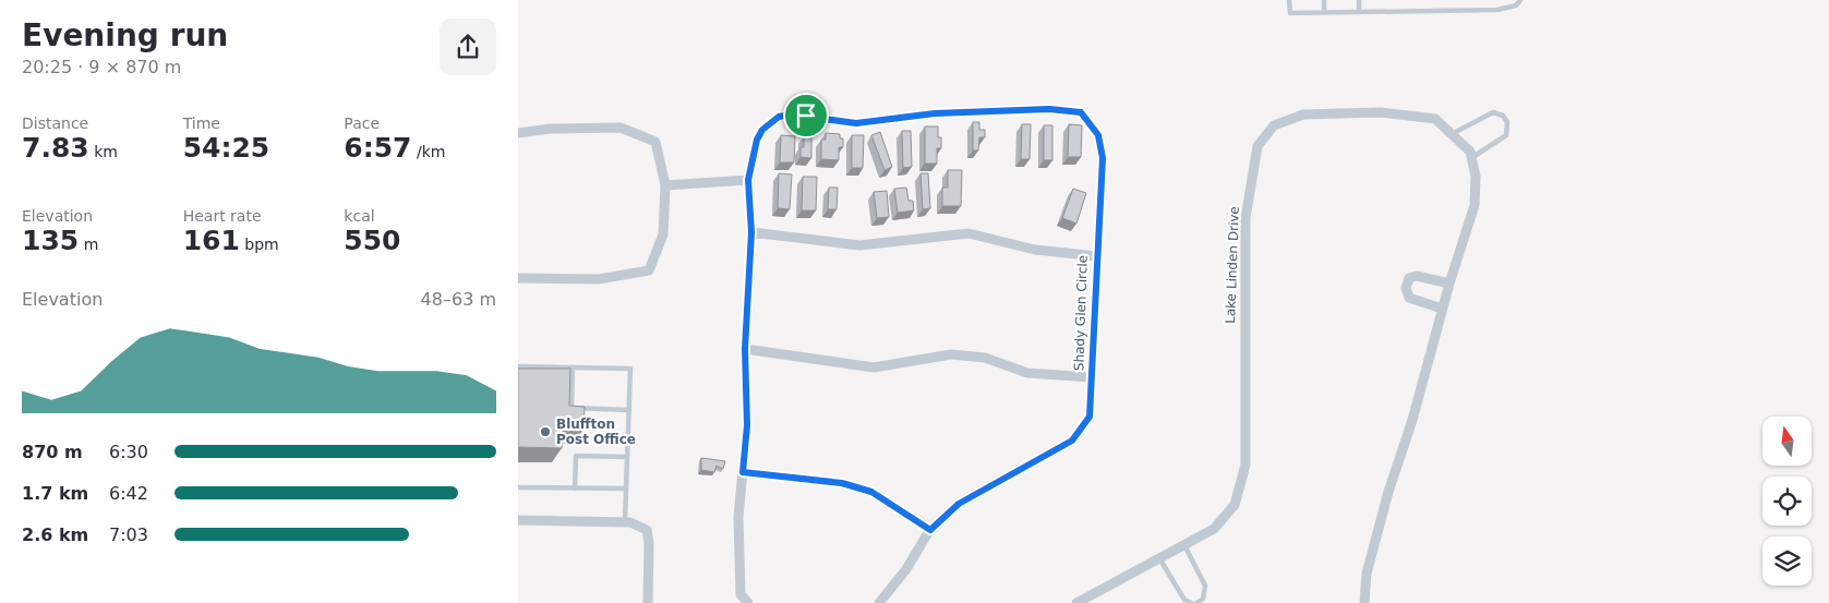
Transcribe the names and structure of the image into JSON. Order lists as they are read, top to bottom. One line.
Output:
{"streets":{"street":["Lake Linden Drive","Shady Glen Circle"]},"places":["Bluffton Post Office"],"north":"top","page":{"heading":["Evening run","20:25 · 9 × 870 m"],"stats":[["Distance","7.83 km"],["Time","54:25"],["Pace","6:57 /km"],["Elevation","135 m"],["Heart rate","161 bpm"],["kcal","550"]],"chart":["Elevation","48–63 m"],"list":[{"name":"870 m","note":"6:30"},{"name":"1.7 km","note":"6:42"},{"name":"2.6 km","note":"7:03"}]}}
